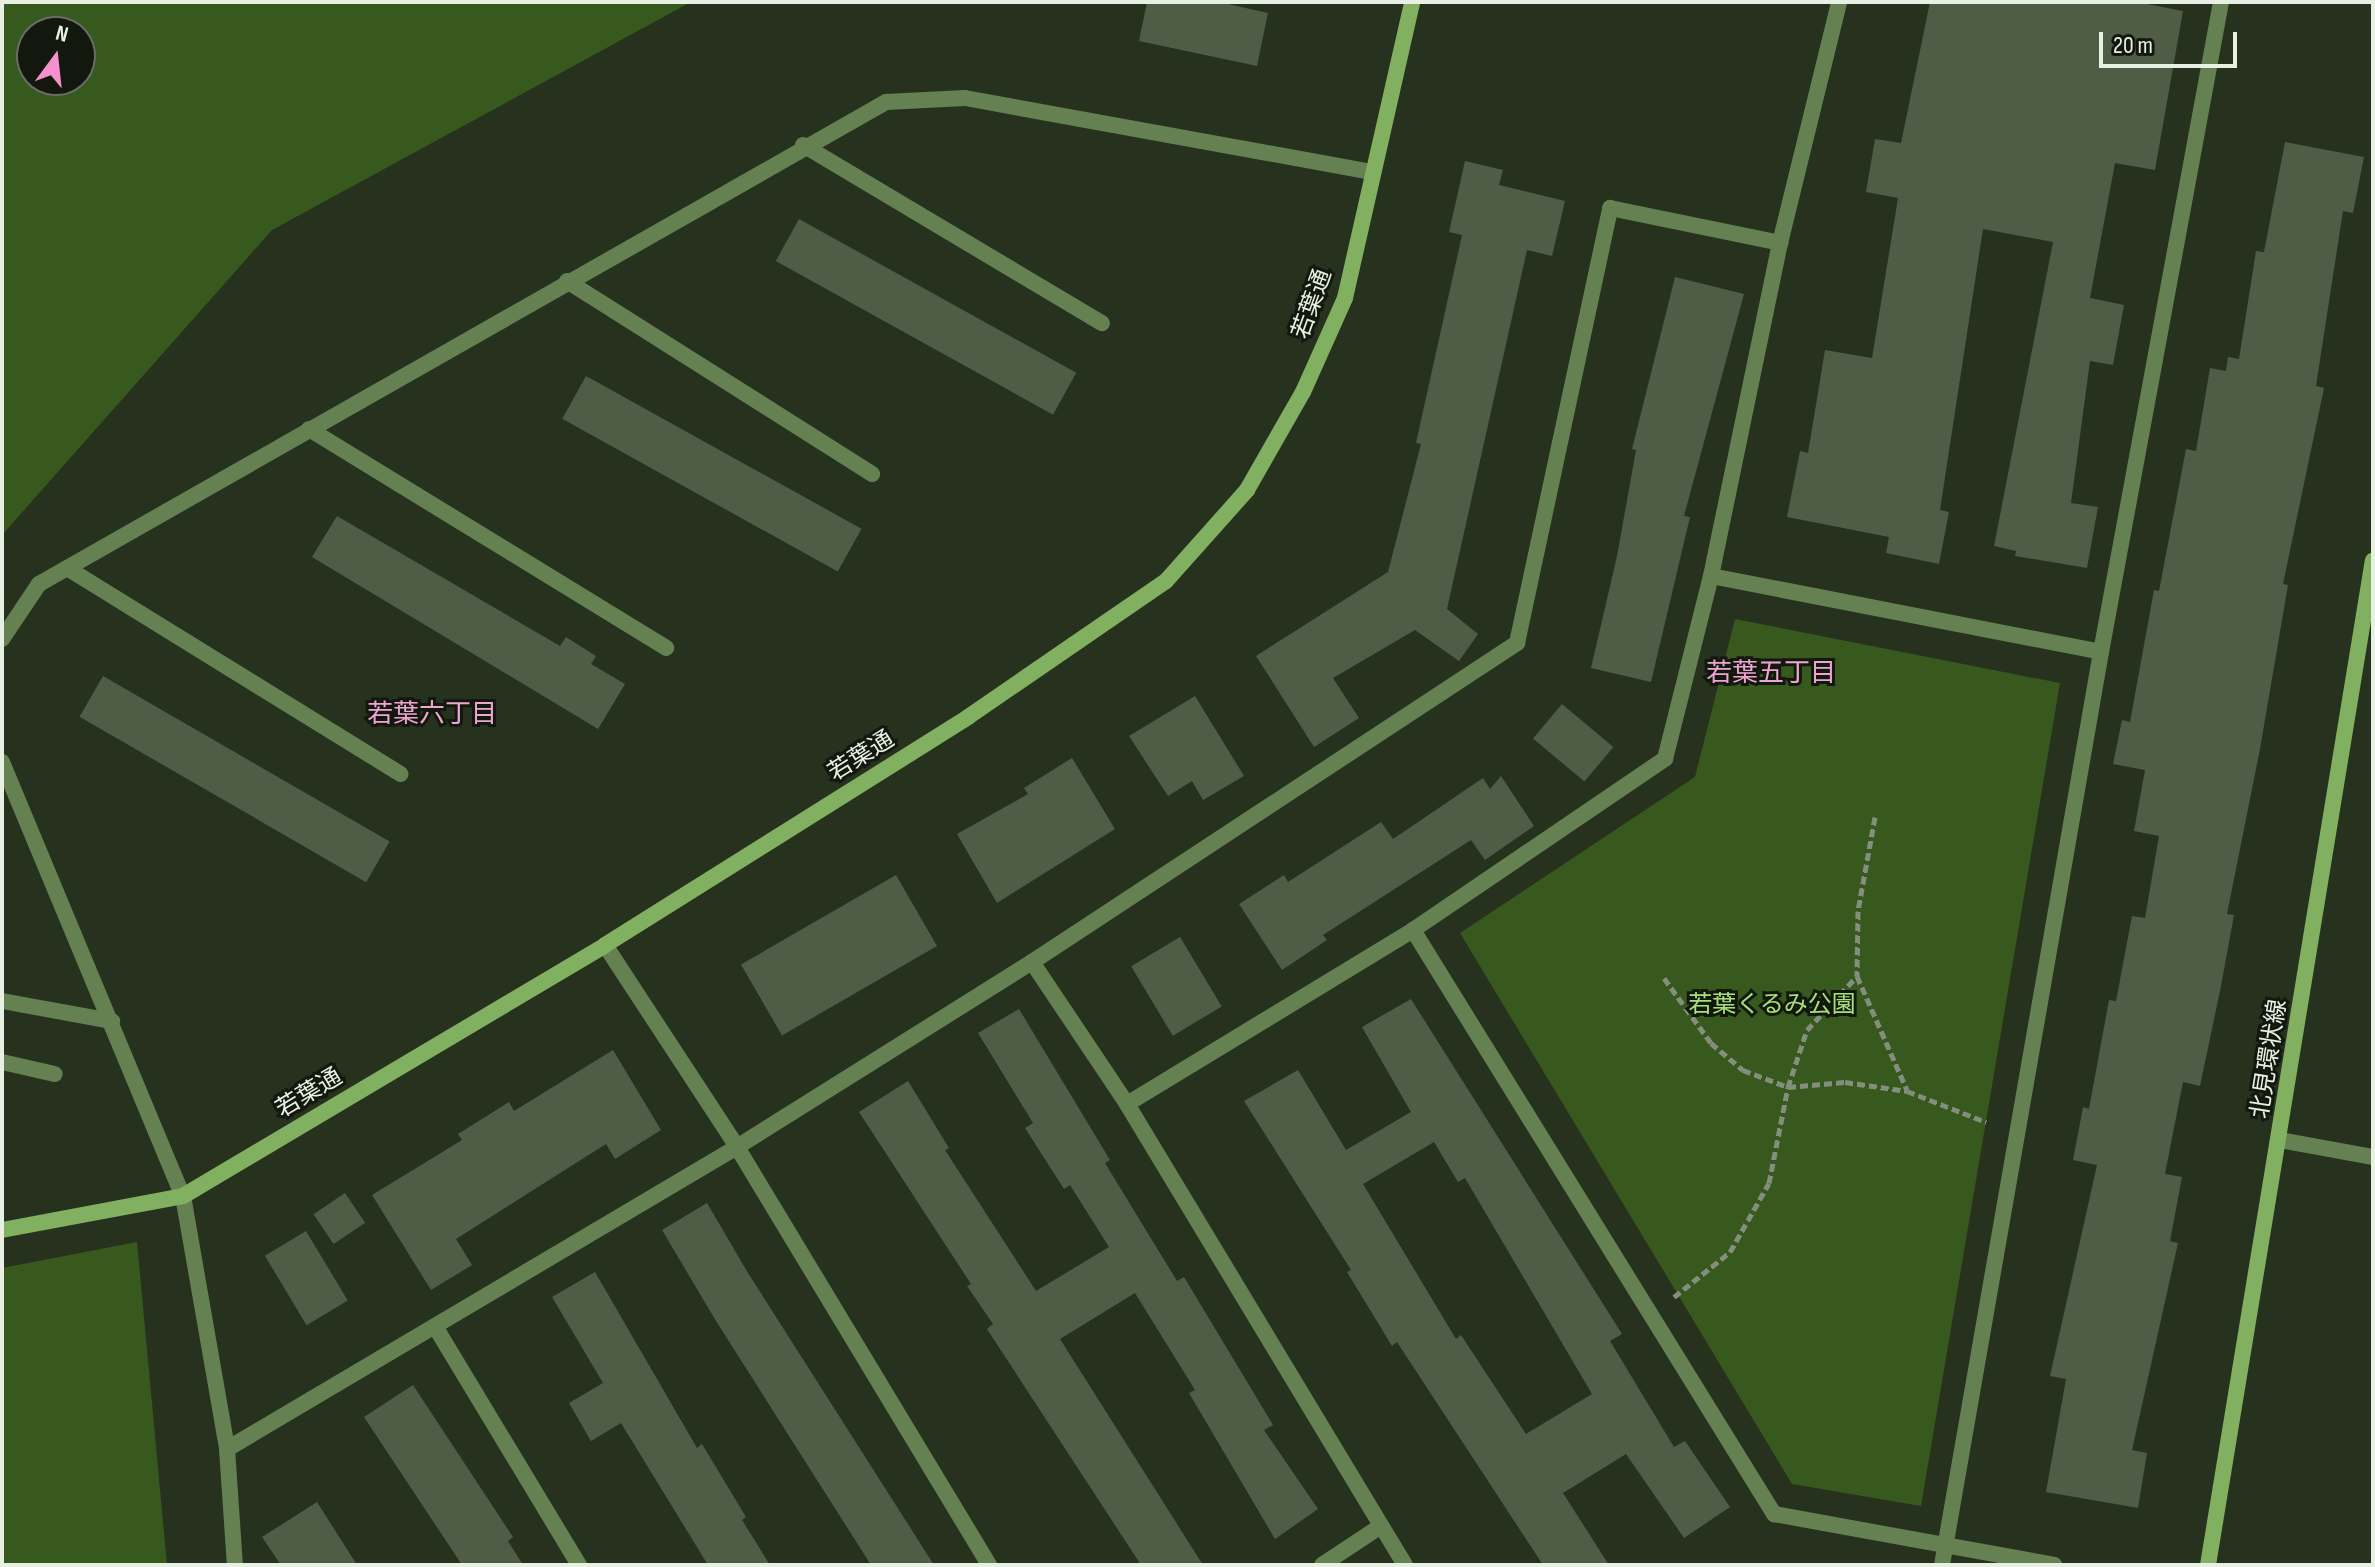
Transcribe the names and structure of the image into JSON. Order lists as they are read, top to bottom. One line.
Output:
{"streets":{"street":["若葉通","北見環状線"]},"districts":["若葉五丁目","若葉六丁目"],"parks":["若葉くるみ公園"],"scale_bar":"20 m","north":"top"}
